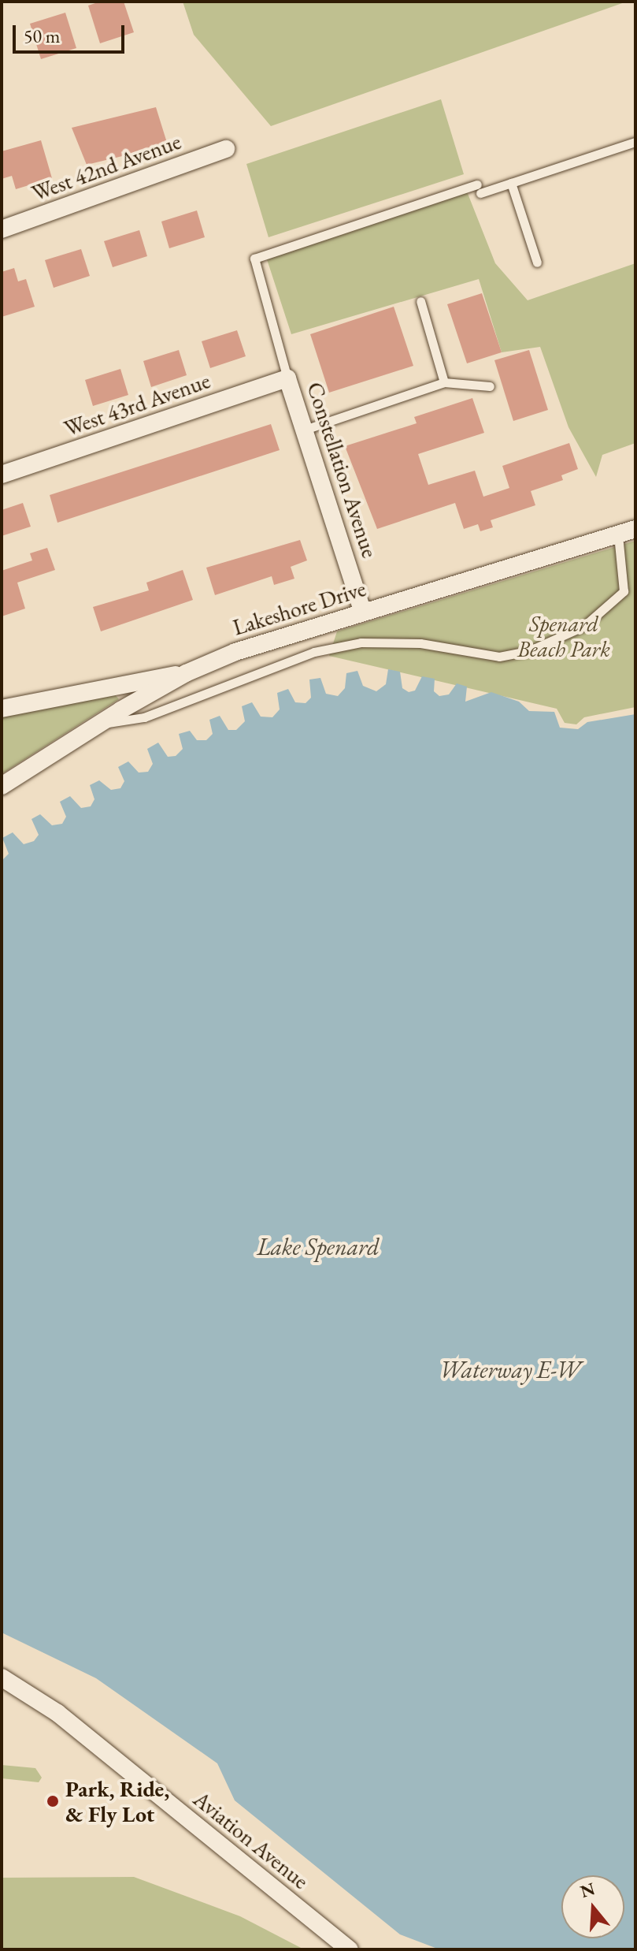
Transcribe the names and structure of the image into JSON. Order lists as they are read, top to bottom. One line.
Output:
{"streets":{"street":["West 42nd Avenue","West 43rd Avenue","Constellation Avenue","Lakeshore Drive","Aviation Avenue"]},"crossings":[["West 43rd Avenue","Constellation Avenue"],["Constellation Avenue","Lakeshore Drive"]],"water":["Lake Spenard","Waterway E-W"],"parks":["Spenard Beach Park"],"places":["Park, Ride, & Fly Lot"],"scale_bar":"50 m","north":"top"}
